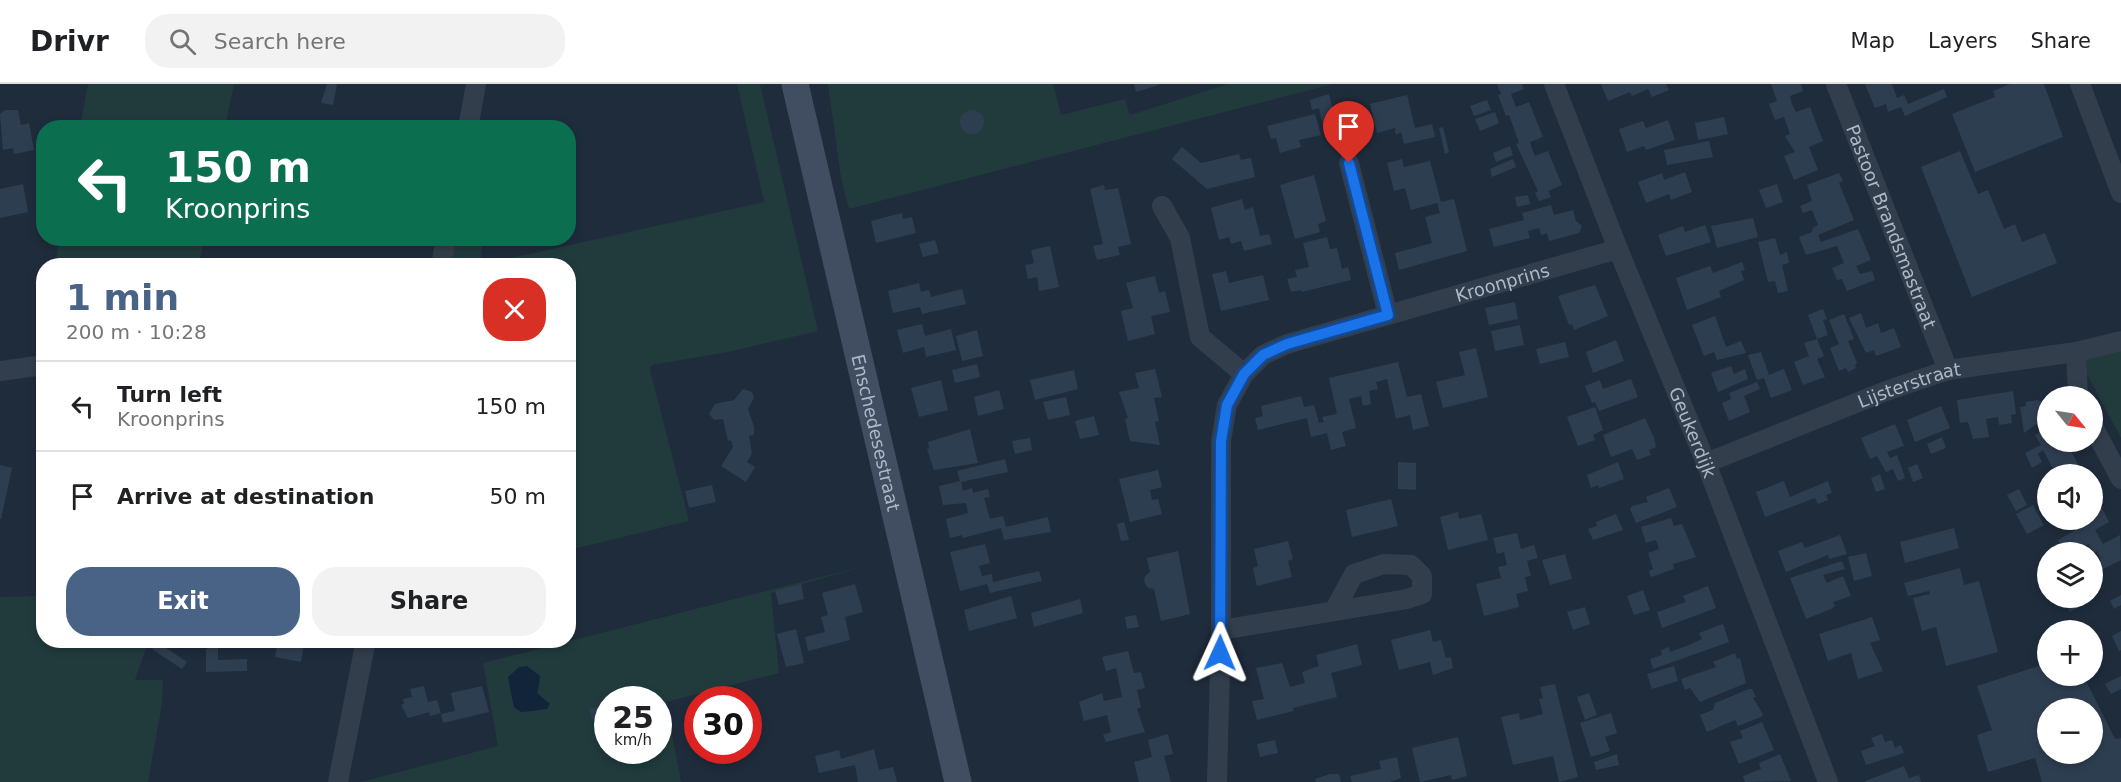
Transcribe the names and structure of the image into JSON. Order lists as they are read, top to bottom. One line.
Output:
{"streets":{"main road":["Enschedesestraat"],"street":["Pastoor Brandsmastraat","Kroonprins","Lijsterstraat","Geukerdijk"]},"crossings":[["Pastoor Brandsmastraat","Lijsterstraat"],["Kroonprins","Geukerdijk"],["Lijsterstraat","Geukerdijk"]],"north":"bottom right","page":{"header":"Drivr","search":"Search here","nav":["Map","Layers","Share"],"turn":["150 m","Kroonprins"],"heading":["1 min","200 m · 10:28"],"list":[{"name":"Turn left","note":"Kroonprins","value":"150 m"},{"name":"Arrive at destination","value":"50 m"}],"map_buttons":["+","−"],"buttons":["Exit","Share"],"speed":"25 km/h","limit":"30"}}
